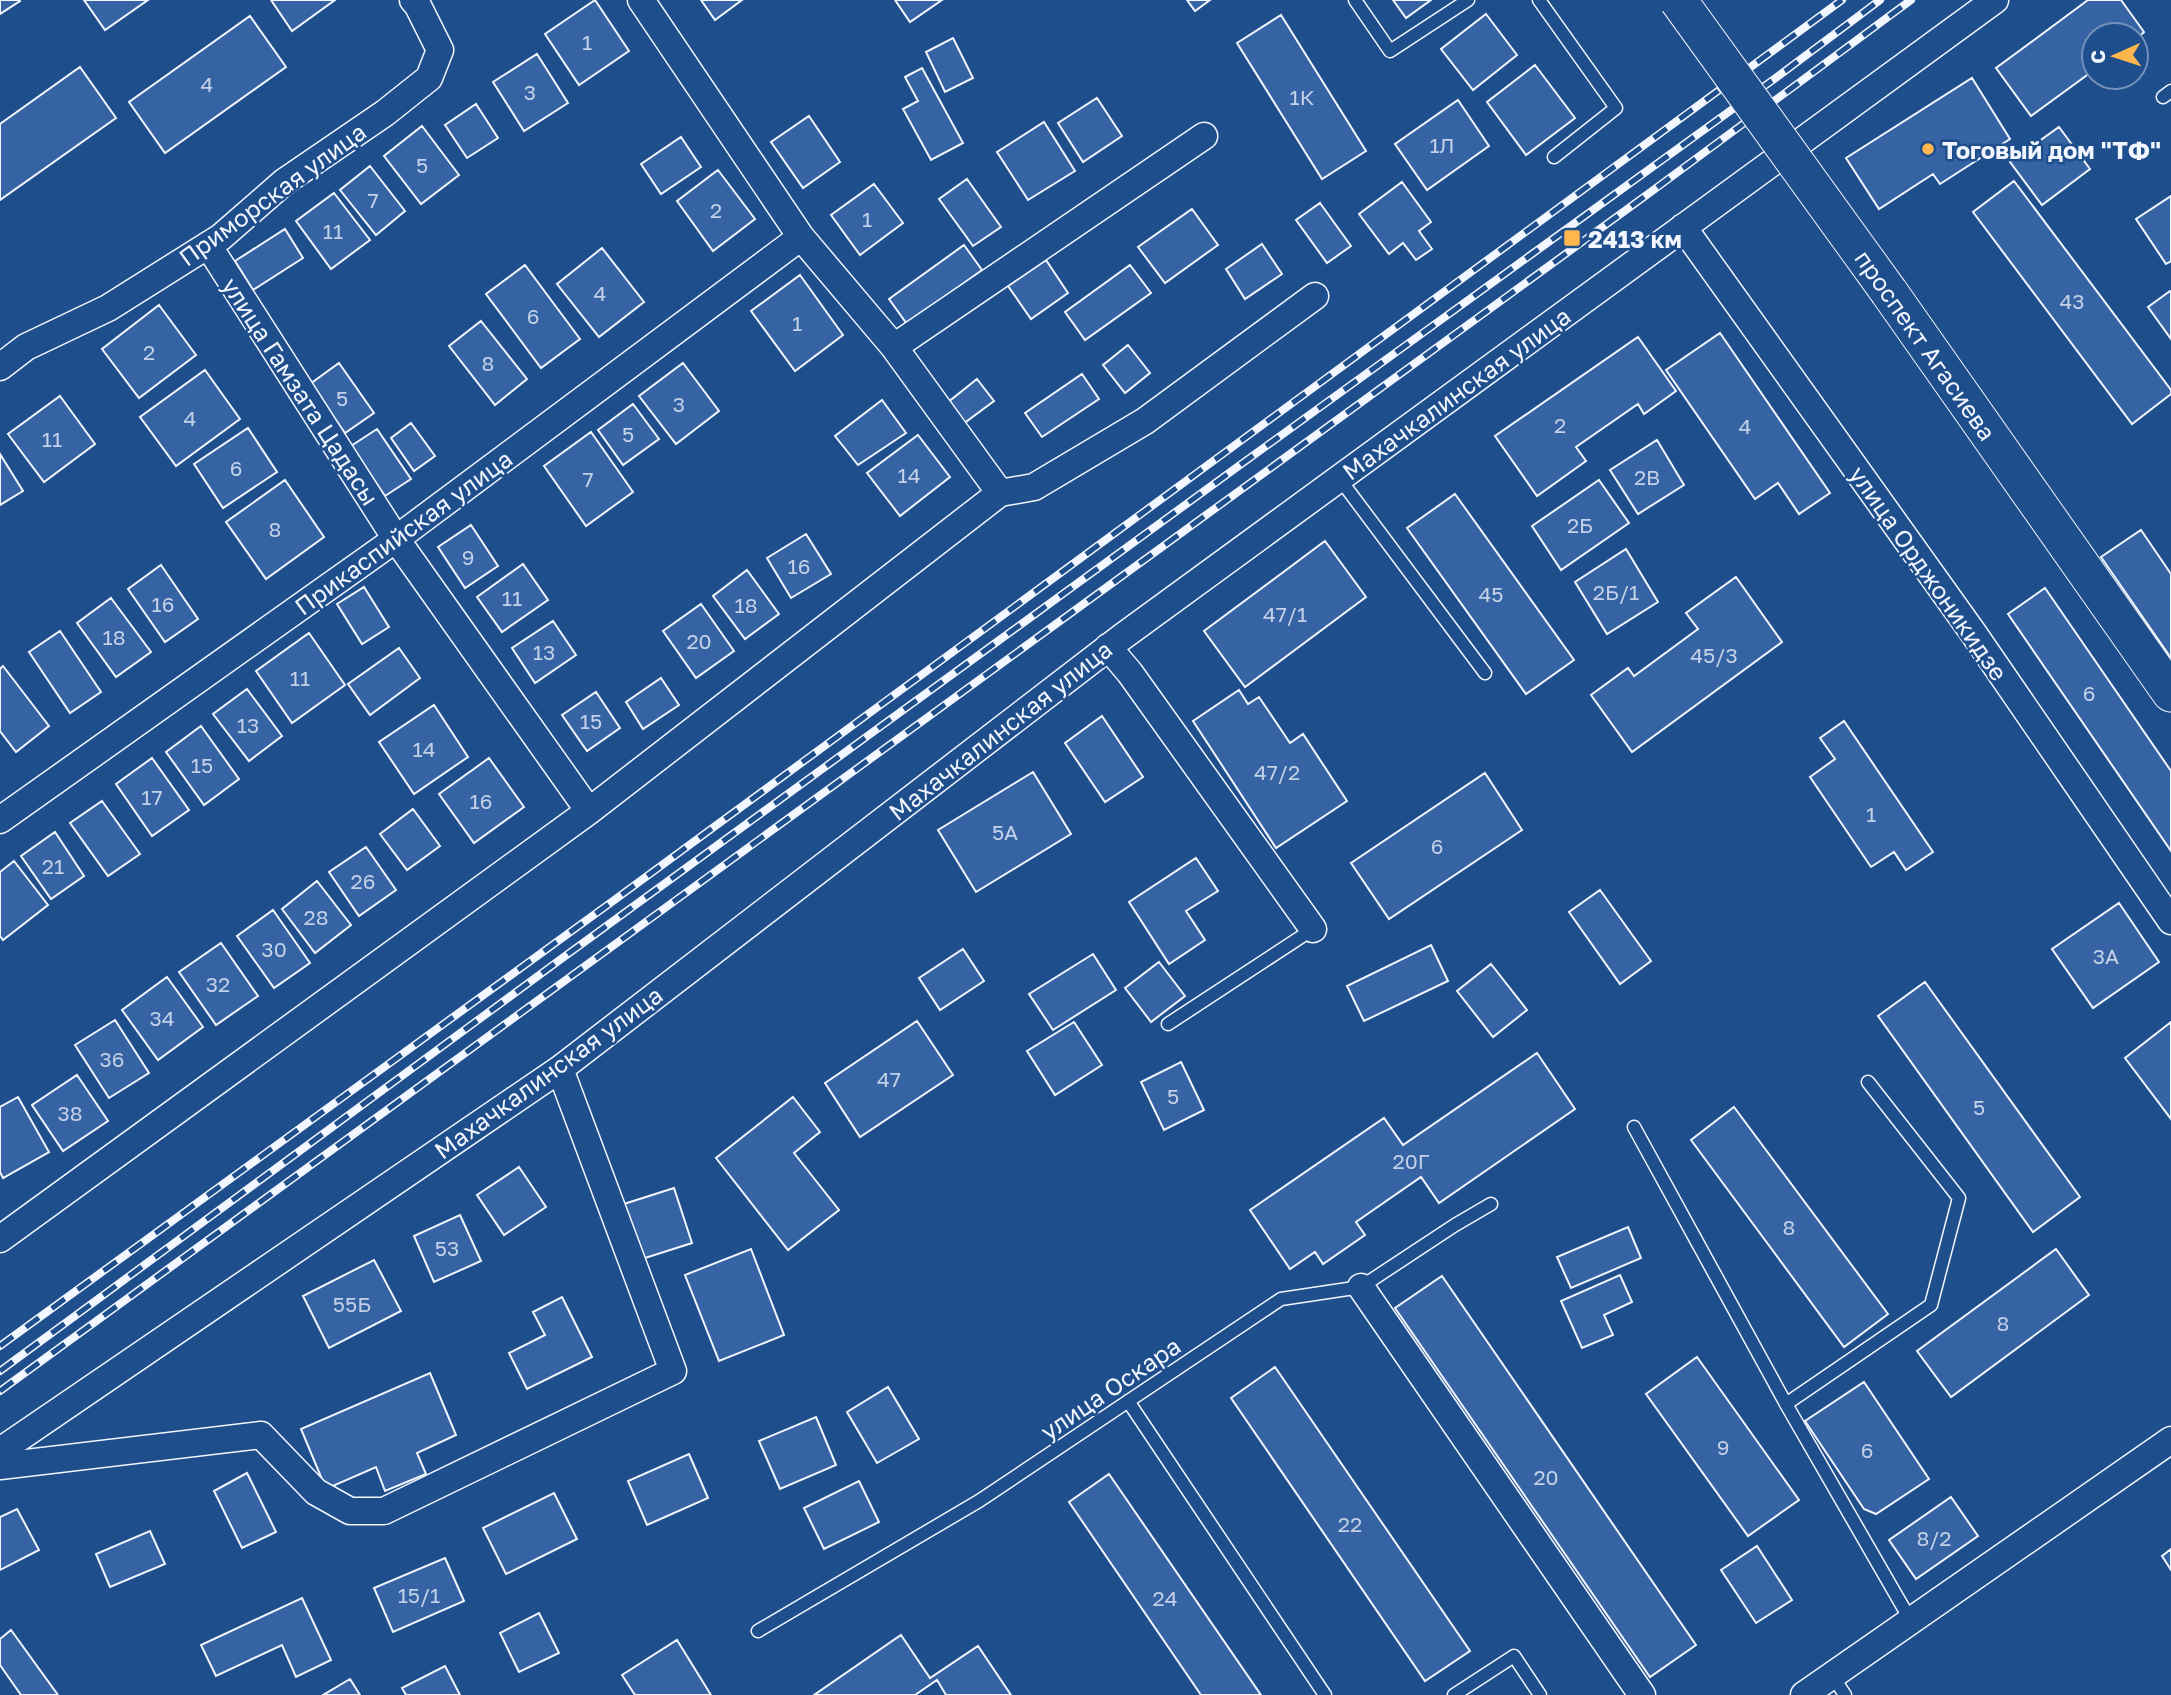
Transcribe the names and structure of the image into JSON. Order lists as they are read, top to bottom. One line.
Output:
{"streets":{"main road":["проспект Агасиева"],"street":["Приморская улица","улица Гамзата Цадасы","Махачкалинская улица","Прикаспийская улица","улица Орджоникидзе"],"lane":["улица Оскара"]},"crossings":[["Приморская улица","улица Гамзата Цадасы"],["улица Гамзата Цадасы","Прикаспийская улица"],["Махачкалинская улица","улица Орджоникидзе"]],"places":{"other":["Тоговый дом \"ТФ\""],"transit":["2413 км"]},"house_numbers":["1","4","3","1К","1Л","5","7","2","1","11","4","43","6","1","2","8","5","3","4","2","4","5","11","6","14","2В","7","2Б","8","9","16","2Б/1","45","11","16","18","47/1","18","20","13","45/3","11","6","15","13","14","15","47/2","17","16","1","5А","6","21","26","28","30","3А","32","34","36","47","5","5","38","20Г","8","53","55Б","8","9","6","20","22","8/2","15/1","24"],"north":"left"}
